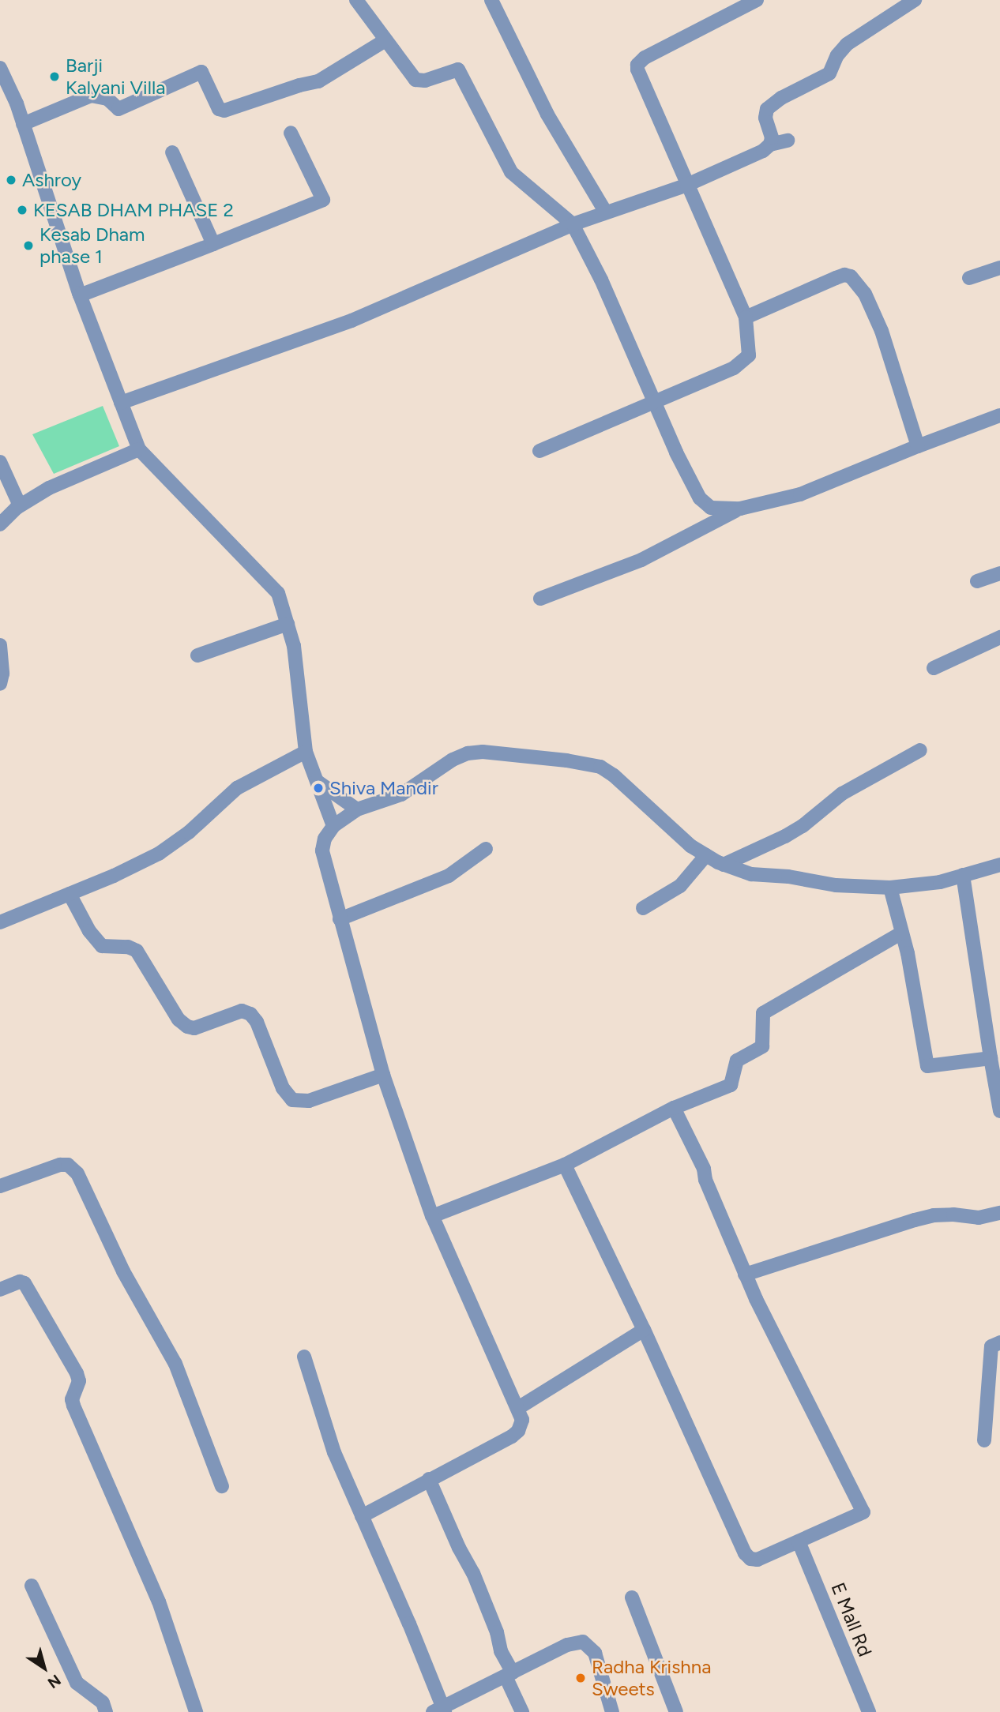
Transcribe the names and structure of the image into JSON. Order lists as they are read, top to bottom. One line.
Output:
{"streets":{"street":["E Mall Rd"]},"places":["Barji Kalyani Villa","Ashroy","KESAB DHAM PHASE 2","Kesab Dham phase 1","Shiva Mandir","Radha Krishna Sweets"],"north":"bottom right"}
